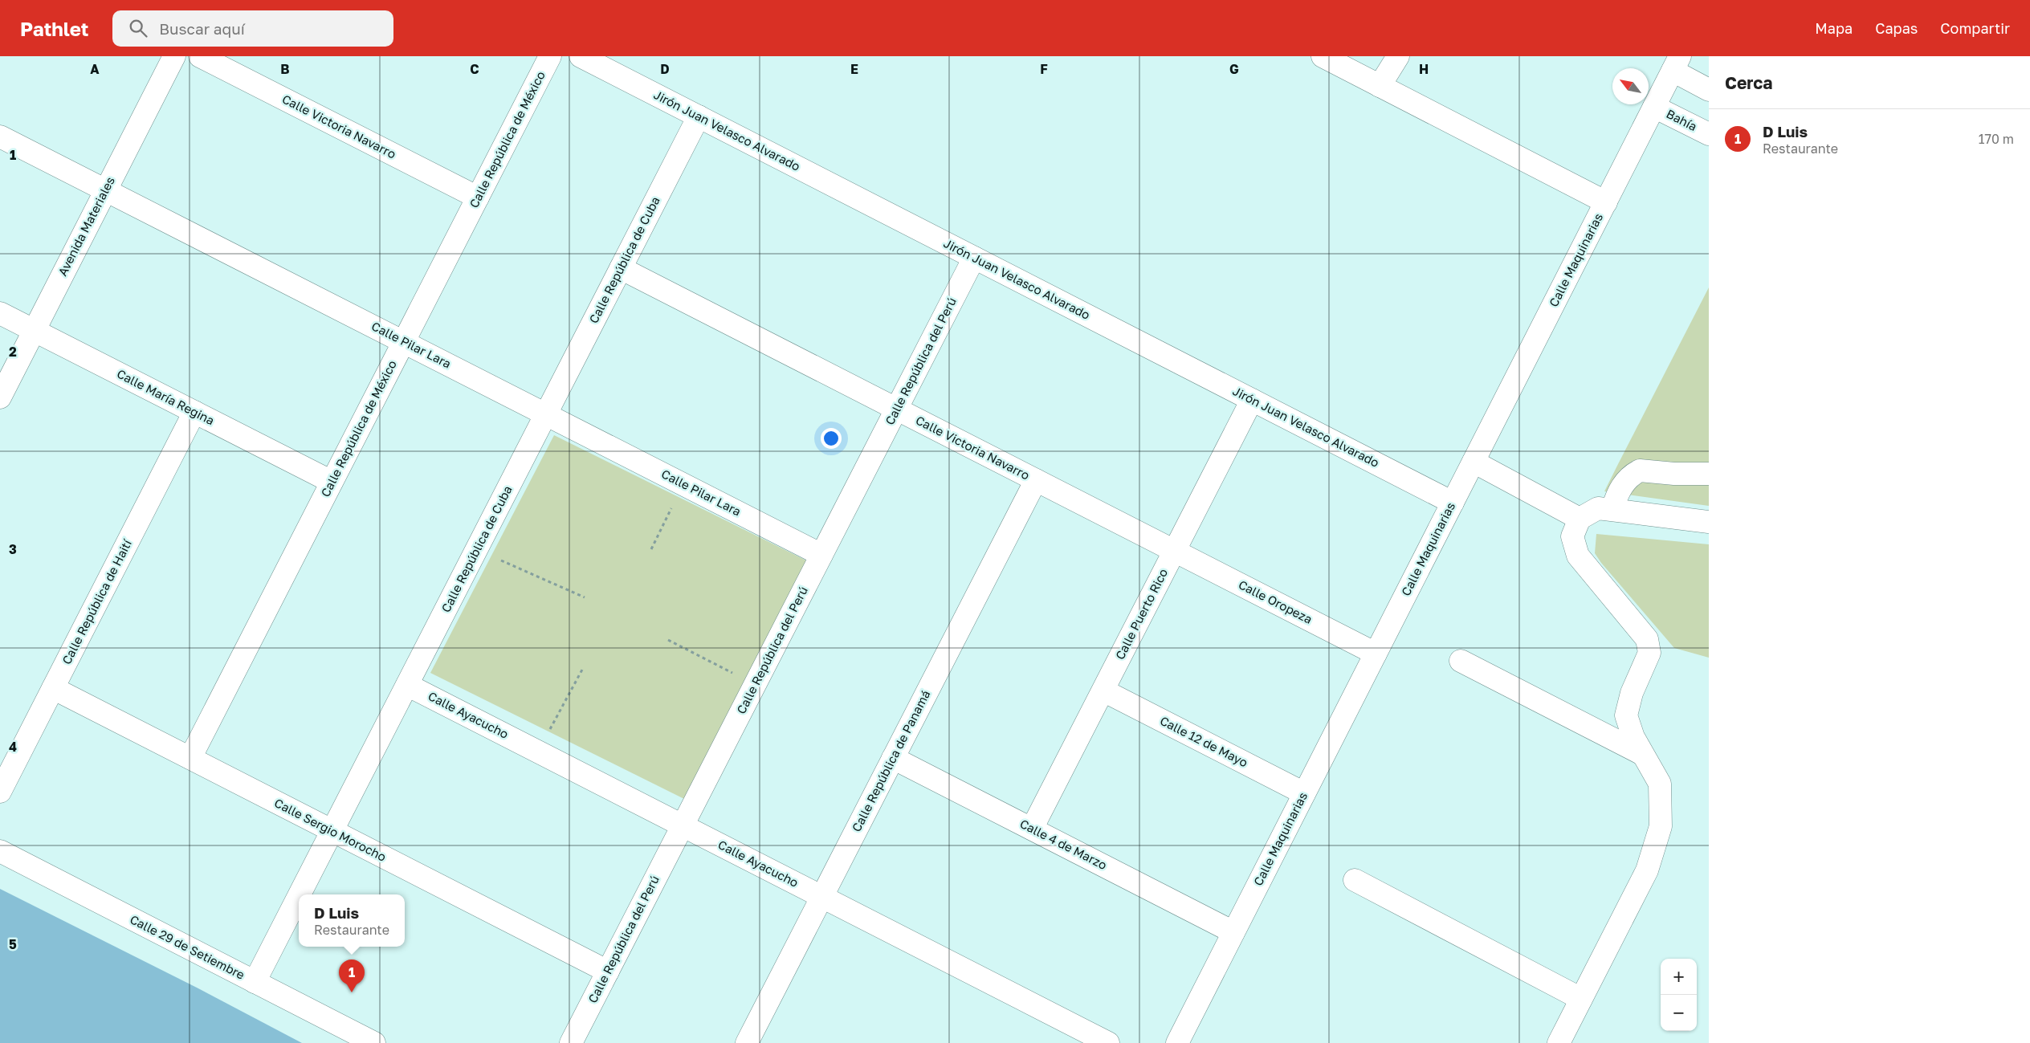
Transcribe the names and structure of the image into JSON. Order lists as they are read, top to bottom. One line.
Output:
{"streets":{"street":["Bahía","Calle Victoria Navarro","Jirón Juan Velasco Alvarado","Calle República de México","Avenida Materiales","Calle República de Cuba","Calle Maquinarias","Calle Pilar Lara","Calle República del Perú","Calle María Regina","Calle República de Haití","Calle Oropeza","Calle Puerto Rico","Calle Ayacucho","Calle 12 de Mayo","Calle República de Panamá","Calle Sergio Morocho","Calle 4 de Marzo","Calle 29 de Setiembre"]},"crossings":[["Bahía","Calle Maquinarias"],["Calle Victoria Navarro","Calle República de México"],["Calle Victoria Navarro","Calle República de Cuba"],["Calle Victoria Navarro","Calle República del Perú"],["Calle Victoria Navarro","Calle Oropeza"],["Calle Victoria Navarro","Calle Puerto Rico"],["Calle Victoria Navarro","Calle República de Panamá"],["Jirón Juan Velasco Alvarado","Calle República de Cuba"],["Jirón Juan Velasco Alvarado","Calle Maquinarias"],["Jirón Juan Velasco Alvarado","Calle República del Perú"],["Jirón Juan Velasco Alvarado","Calle Puerto Rico"],["Calle República de México","Calle Pilar Lara"],["Calle República de México","Calle María Regina"],["Calle República de México","Calle Sergio Morocho"],["Avenida Materiales","Calle Pilar Lara"],["Avenida Materiales","Calle María Regina"],["Calle República de Cuba","Calle Pilar Lara"],["Calle República de Cuba","Calle Ayacucho"],["Calle República de Cuba","Calle Sergio Morocho"],["Calle República de Cuba","Calle 29 de Setiembre"],["Calle Maquinarias","Calle Oropeza"],["Calle Maquinarias","Calle 12 de Mayo"],["Calle Maquinarias","Calle 4 de Marzo"],["Calle Pilar Lara","Calle República del Perú"],["Calle República del Perú","Calle Ayacucho"],["Calle República del Perú","Calle Sergio Morocho"],["Calle María Regina","Calle República de Haití"],["Calle República de Haití","Calle Sergio Morocho"],["Calle Oropeza","Calle Puerto Rico"],["Calle Puerto Rico","Calle 12 de Mayo"],["Calle Puerto Rico","Calle 4 de Marzo"],["Calle Ayacucho","Calle República de Panamá"],["Calle República de Panamá","Calle 4 de Marzo"]],"north":"top left","page":{"header":"Pathlet","search":"Buscar aquí","nav":["Mapa","Capas","Compartir"],"heading":"Cerca","list":[{"mark":"1","name":"D Luis","note":"Restaurante","value":"170 m"}],"popup":["D Luis","Restaurante"],"map_buttons":["+","−"],"pins":"1"},"grid":{"columns":["A","B","C","D","E","F","G","H"],"rows":["1","2","3","4","5"]}}
